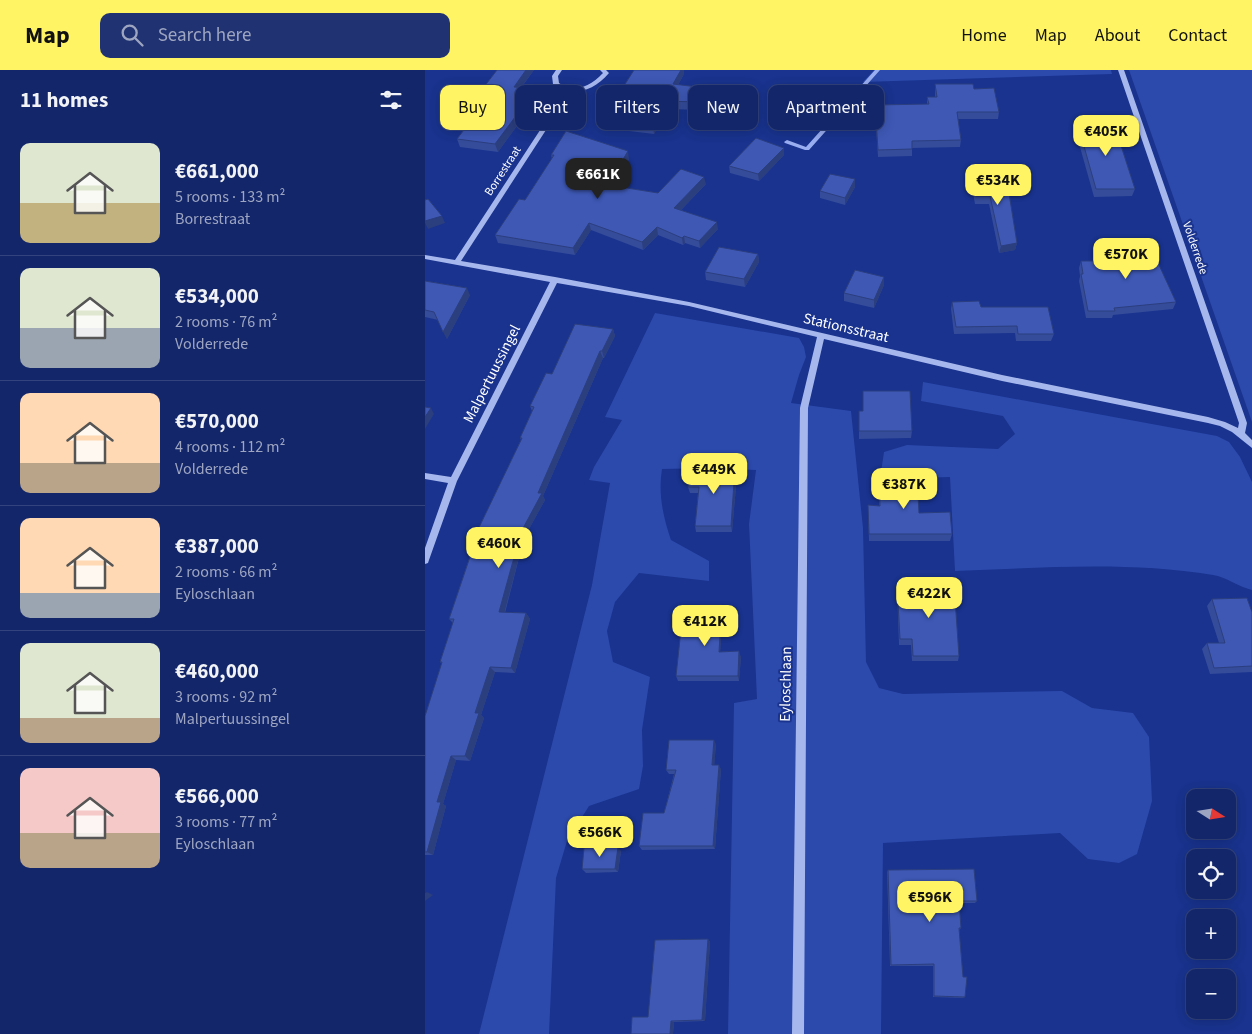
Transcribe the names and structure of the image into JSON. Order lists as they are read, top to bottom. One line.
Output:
{"streets":{"street":["Borrestraat","Volderrede","Stationsstraat","Malpertuussingel","Eyloschlaan"]},"crossings":[["Borrestraat","Stationsstraat"],["Volderrede","Stationsstraat"],["Stationsstraat","Malpertuussingel"],["Stationsstraat","Eyloschlaan"]],"north":"right","page":{"header":"Map","search":"Search here","nav":["Home","Map","About","Contact"],"heading":"11 homes","chip":["Buy","Rent","Filters","New","Apartment"],"price":["€405K","€661K","€534K","€570K","€449K","€387K","€460K","€422K","€412K","€566K","€596K"],"list":[{"name":"€661,000","note":"5 rooms · 133 m² · Borrestraat"},{"name":"€534,000","note":"2 rooms · 76 m² · Volderrede"},{"name":"€570,000","note":"4 rooms · 112 m² · Volderrede"},{"name":"€387,000","note":"2 rooms · 66 m² · Eyloschlaan"},{"name":"€460,000","note":"3 rooms · 92 m² · Malpertuussingel"},{"name":"€566,000","note":"3 rooms · 77 m² · Eyloschlaan"}],"map_buttons":["+","−"]}}
